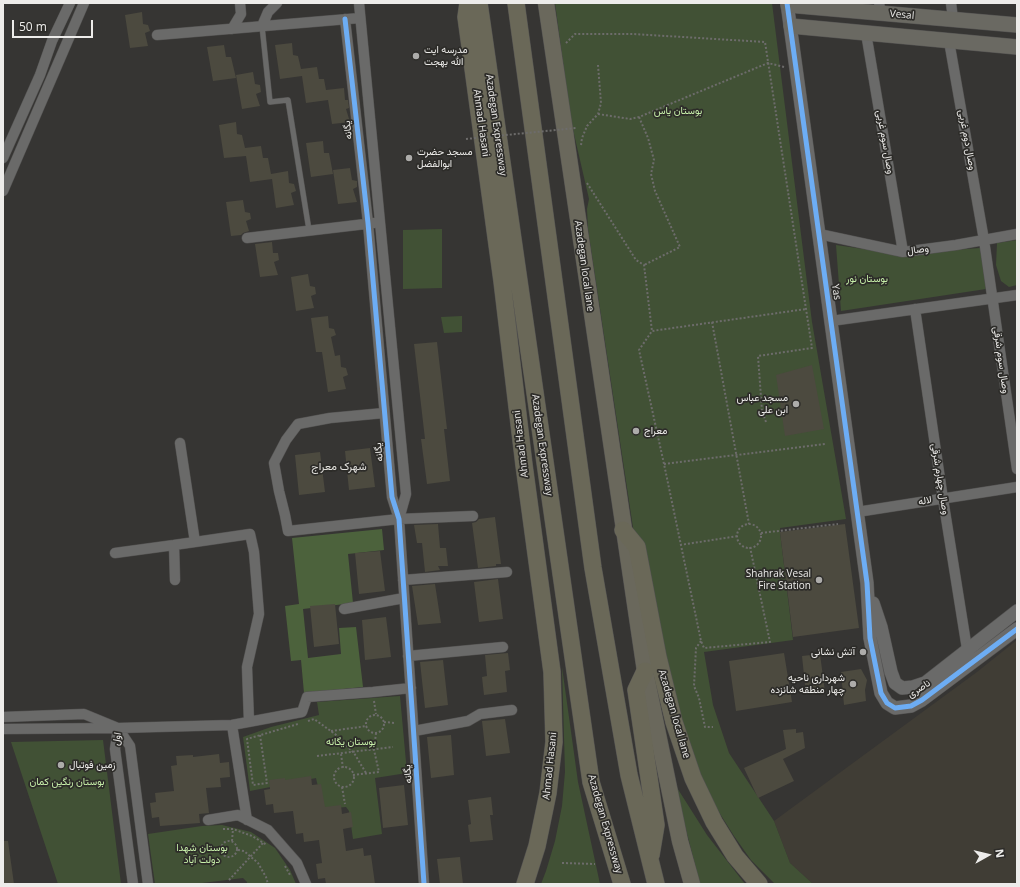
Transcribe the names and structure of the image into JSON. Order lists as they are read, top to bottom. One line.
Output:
{"streets":{"highway":["Ahmad Hasani","Azadegan Expressway","Azadegan local lane"],"main road":["Vesal"],"street":["یگانه","وصال دوم غربی","وصال سوم غربی","وصال","Yas","وصال سوم شرقی","وصال چهارم شرقی","لاله","ناصری","اول"]},"crossings":[["Vesal","وصال دوم غربی"],["Vesal","وصال سوم غربی"],["Vesal","Yas"],["وصال دوم غربی","وصال"],["وصال دوم غربی","وصال سوم شرقی"],["وصال سوم غربی","وصال"],["وصال","Yas"],["Yas","لاله"],["Yas","ناصری"],["وصال چهارم شرقی","لاله"],["وصال چهارم شرقی","ناصری"]],"districts":["شهرک معراج"],"parks":["بوستان یاس","بوستان نور","بوستان یگانه","بوستان رنگین کمان","بوستان شهدا دولت آباد"],"places":["مدرسه ایت الله بهجت","مسجد حضرت ابوالفضل","مسجد عباس ابن علی","معراج","Shahrak Vesal Fire Station","آتش نشانی","شهرداری ناحیه چهار منطقه شانزده","زمین فوتبال"],"scale_bar":"50 m","north":"right"}
